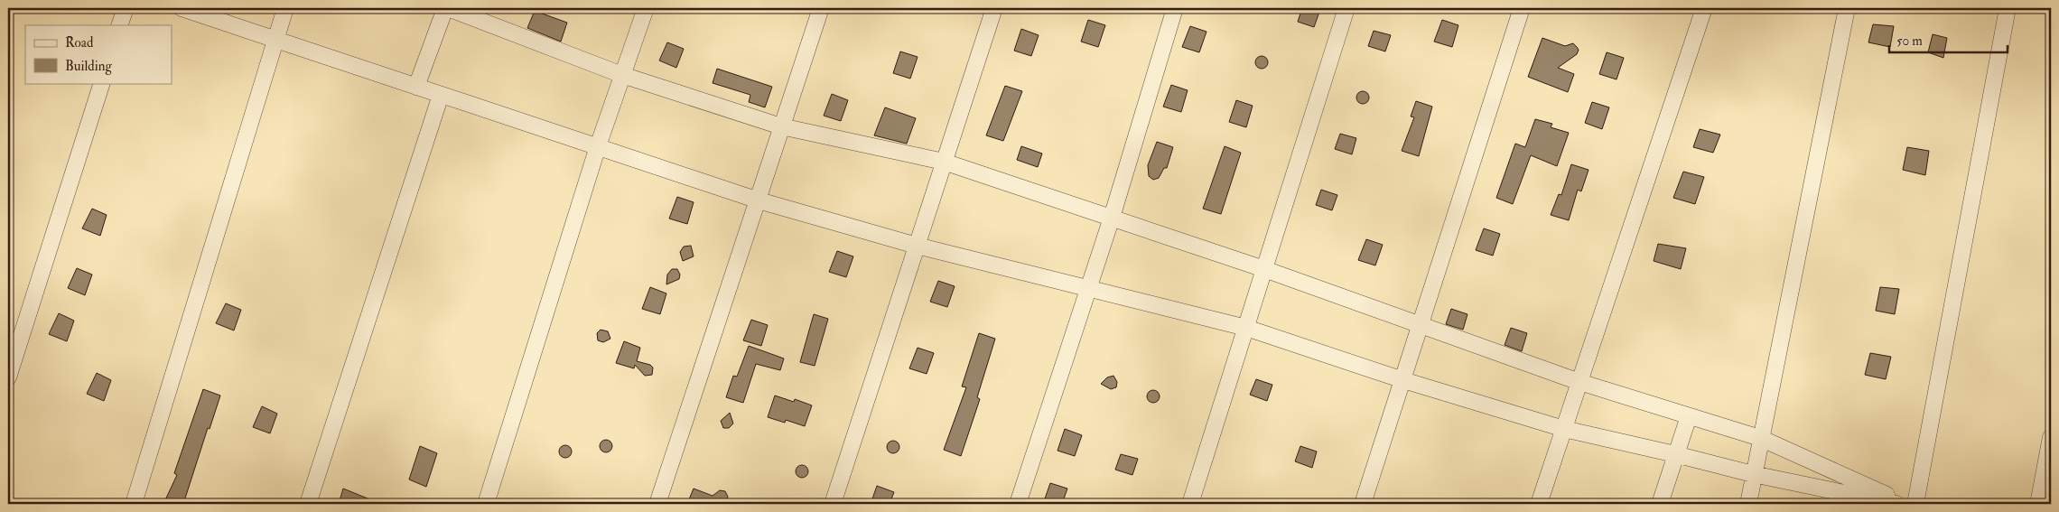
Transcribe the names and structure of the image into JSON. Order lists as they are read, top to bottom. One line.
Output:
{"legend":["Road","Building"],"scale_bar":"50 m"}
